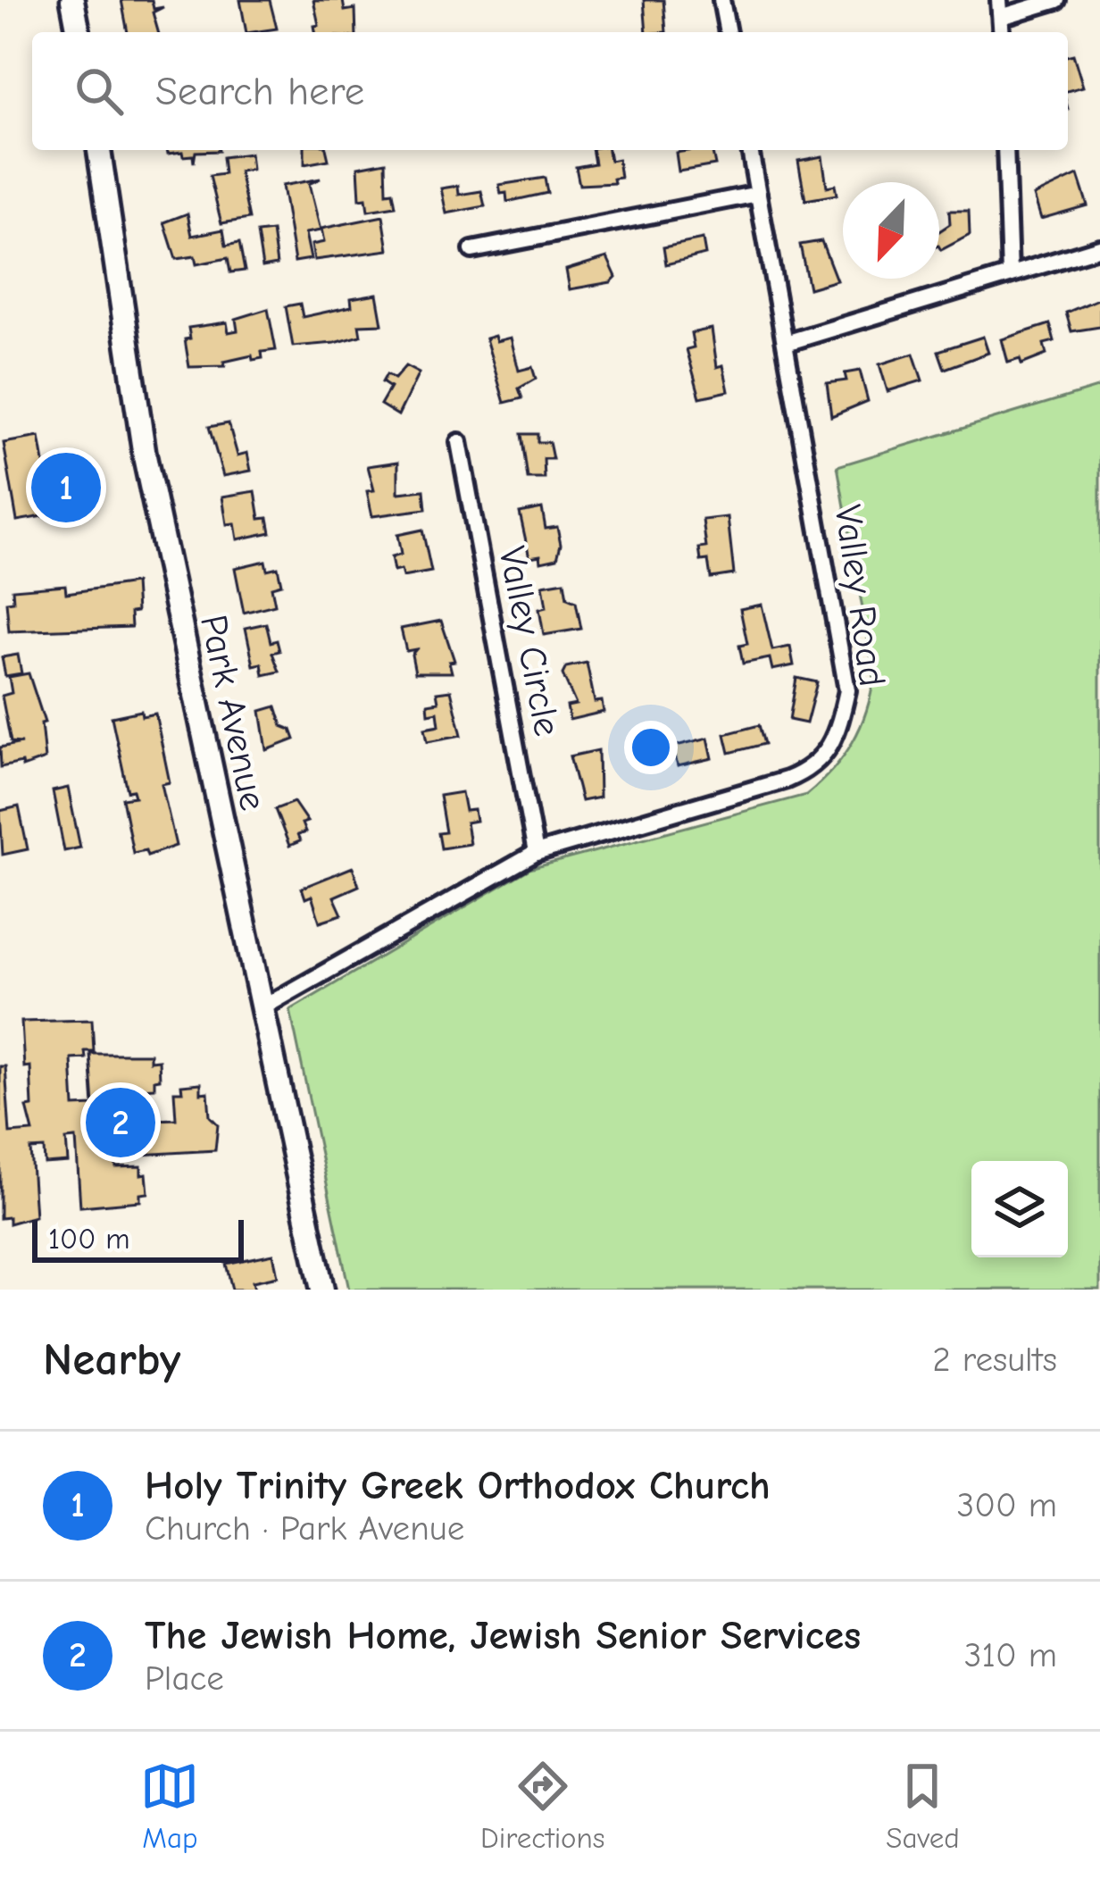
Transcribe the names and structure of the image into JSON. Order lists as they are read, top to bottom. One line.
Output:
{"streets":{"main road":["Park Avenue"],"street":["Valley Road","Valley Circle"]},"crossings":[["Valley Road","Valley Circle"],["Valley Road","Park Avenue"]],"scale_bar":"100 m","north":"bottom left","page":{"search":"Search here","pins":["1","2"],"scale":"100 m","heading":["Nearby","2 results"],"list":[{"mark":"1","name":"Holy Trinity Greek Orthodox Church","note":"Church · Park Avenue","value":"300 m"},{"mark":"2","name":"The Jewish Home, Jewish Senior Services","note":"Place","value":"310 m"}],"nav":["Map","Directions","Saved"]}}
